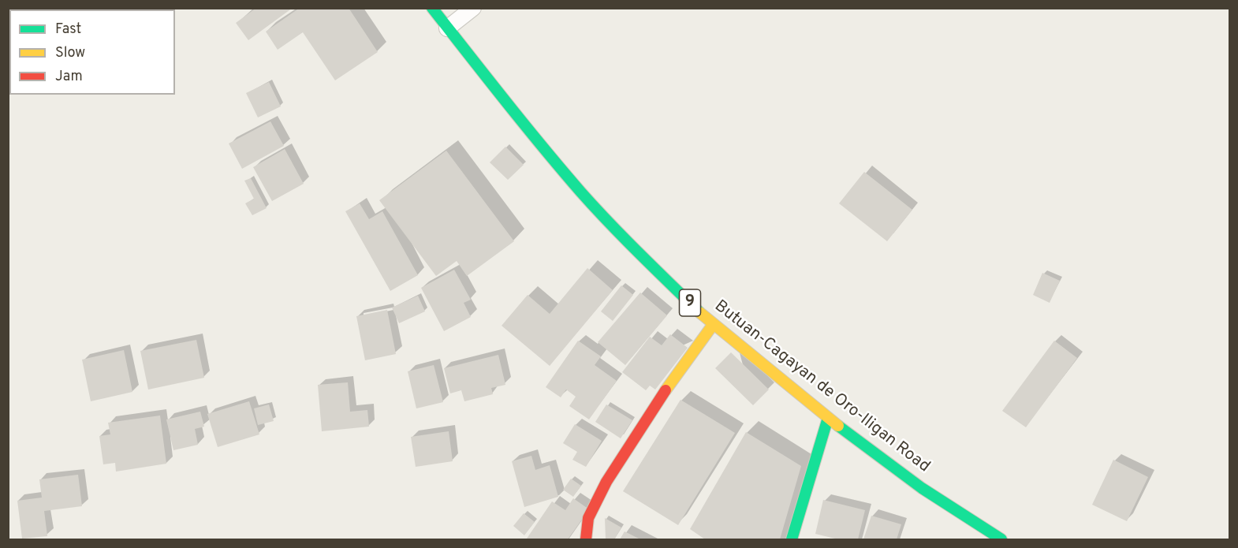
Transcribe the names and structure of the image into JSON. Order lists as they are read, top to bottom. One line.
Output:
{"streets":{"main road":["9","Butuan-Cagayan de Oro-Iligan Road"]},"legend":["Fast","Slow","Jam"]}
